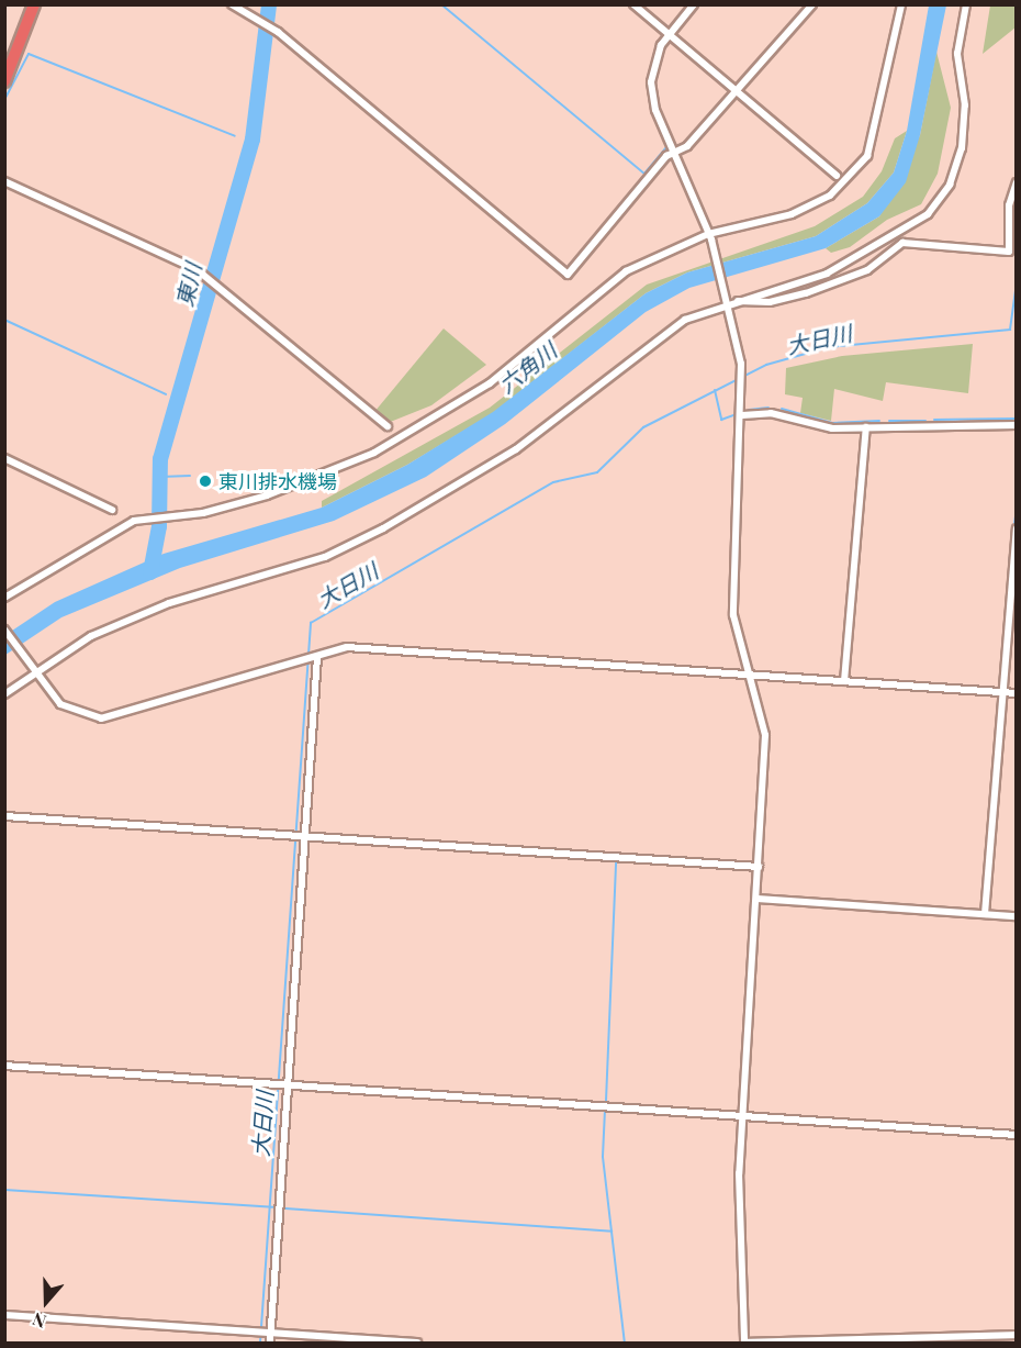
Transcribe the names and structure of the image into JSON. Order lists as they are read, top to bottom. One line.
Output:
{"water":["東川","大日川","六角川"],"places":["東川排水機場"],"north":"bottom"}
